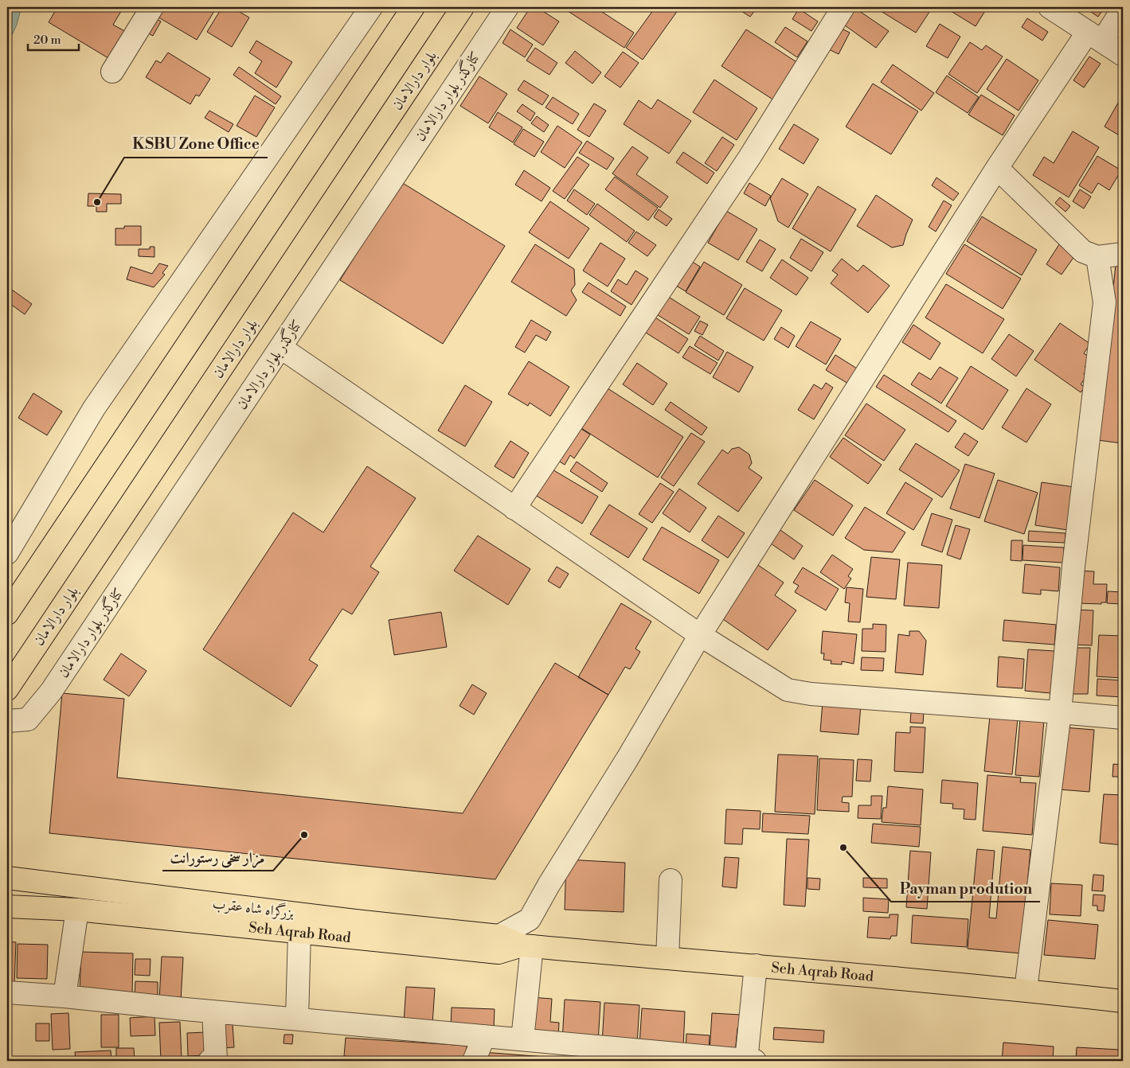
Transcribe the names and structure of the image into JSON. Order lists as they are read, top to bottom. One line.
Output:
{"streets":{"main road":["بلوار دارالامان","بزرگراه شاه عقرب","Seh Aqrab Road"],"street":["کنارگذر بلوار دارالامان"]},"crossings":[["بزرگراه شاه عقرب","Seh Aqrab Road"]],"places":["KSBU Zone Office","مزار سخی رستورانت","Payman prodution"],"scale_bar":"20 m"}
